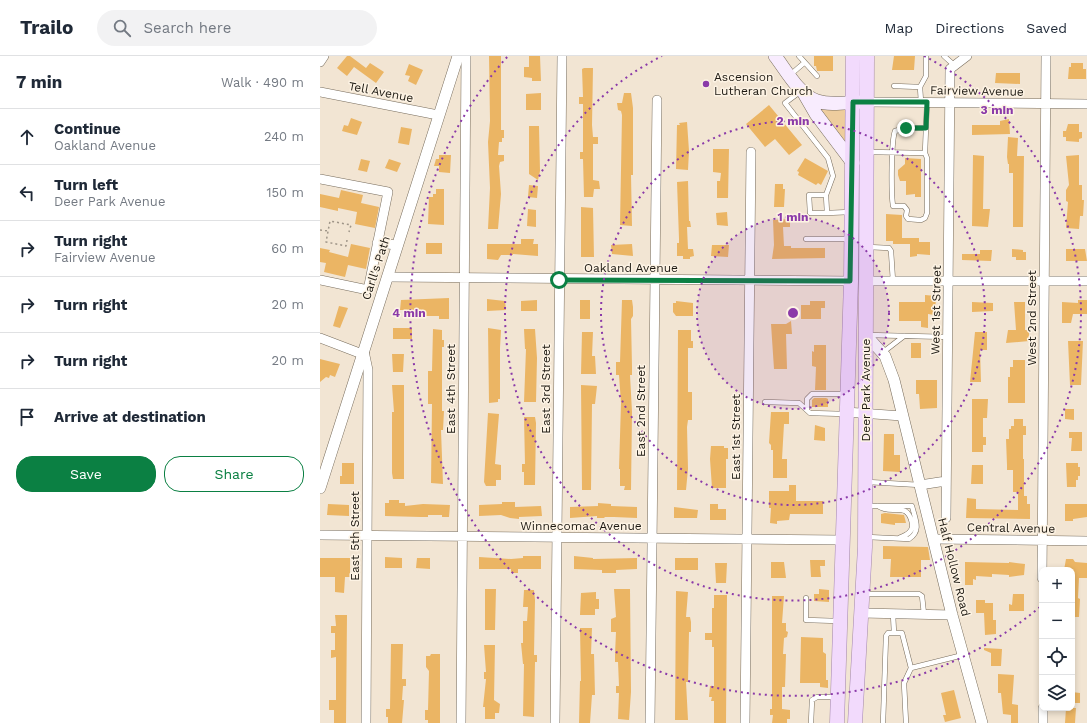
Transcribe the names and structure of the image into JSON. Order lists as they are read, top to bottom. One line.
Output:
{"streets":{"main road":["Deer Park Avenue"],"street":["Fairview Avenue","Tell Avenue","Carll's Path","Oakland Avenue","West 1st Street","West 2nd Street","East 4th Street","East 3rd Street","East 2nd Street","East 1st Street","Winnecomac Avenue","Central Avenue","East 5th Street","Half Hollow Road"]},"crossings":[["Fairview Avenue","West 1st Street"],["Fairview Avenue","West 2nd Street"],["Fairview Avenue","Deer Park Avenue"],["Tell Avenue","Carll's Path"],["Carll's Path","Oakland Avenue"],["Carll's Path","East 5th Street"],["Oakland Avenue","East 4th Street"],["Oakland Avenue","East 3rd Street"],["Oakland Avenue","Deer Park Avenue"],["Oakland Avenue","East 2nd Street"],["Oakland Avenue","East 1st Street"],["West 2nd Street","Central Avenue"],["East 4th Street","Winnecomac Avenue"],["East 3rd Street","Winnecomac Avenue"],["Deer Park Avenue","Winnecomac Avenue"],["Deer Park Avenue","Half Hollow Road"],["East 2nd Street","Winnecomac Avenue"],["East 1st Street","Winnecomac Avenue"],["Winnecomac Avenue","East 5th Street"],["Central Avenue","Half Hollow Road"]],"places":["Ascension Lutheran Church"],"page":{"header":"Trailo","search":"Search here","nav":["Map","Directions","Saved"],"heading":["7 min","Walk · 490 m"],"list":[["Continue","Oakland Avenue","240 m"],["Turn left","Deer Park Avenue","150 m"],["Turn right","Fairview Avenue","60 m"],["Turn right","20 m"],["Turn right","20 m"],"Arrive at destination"],"buttons":["Save","Share"],"map_buttons":["+","−"]},"rings":["3 min","2 min","1 min","4 min"]}
